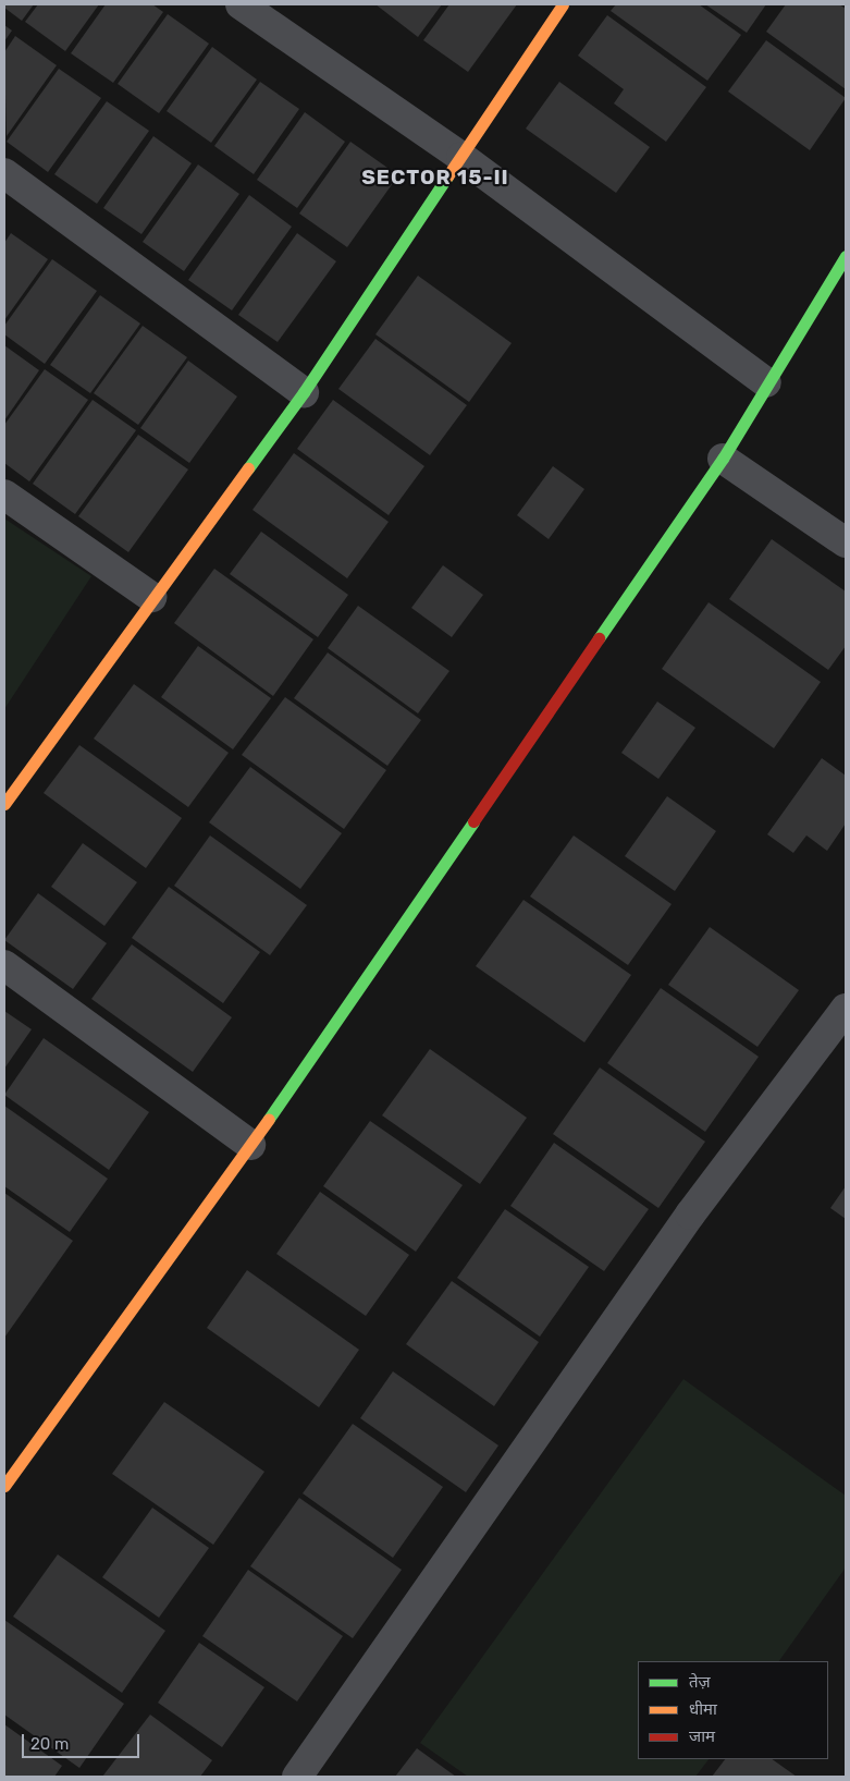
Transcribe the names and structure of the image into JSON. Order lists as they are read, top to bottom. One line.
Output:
{"districts":["SECTOR 15-II"],"legend":["तेज़","धीमा","जाम"],"scale_bar":"20 m"}
